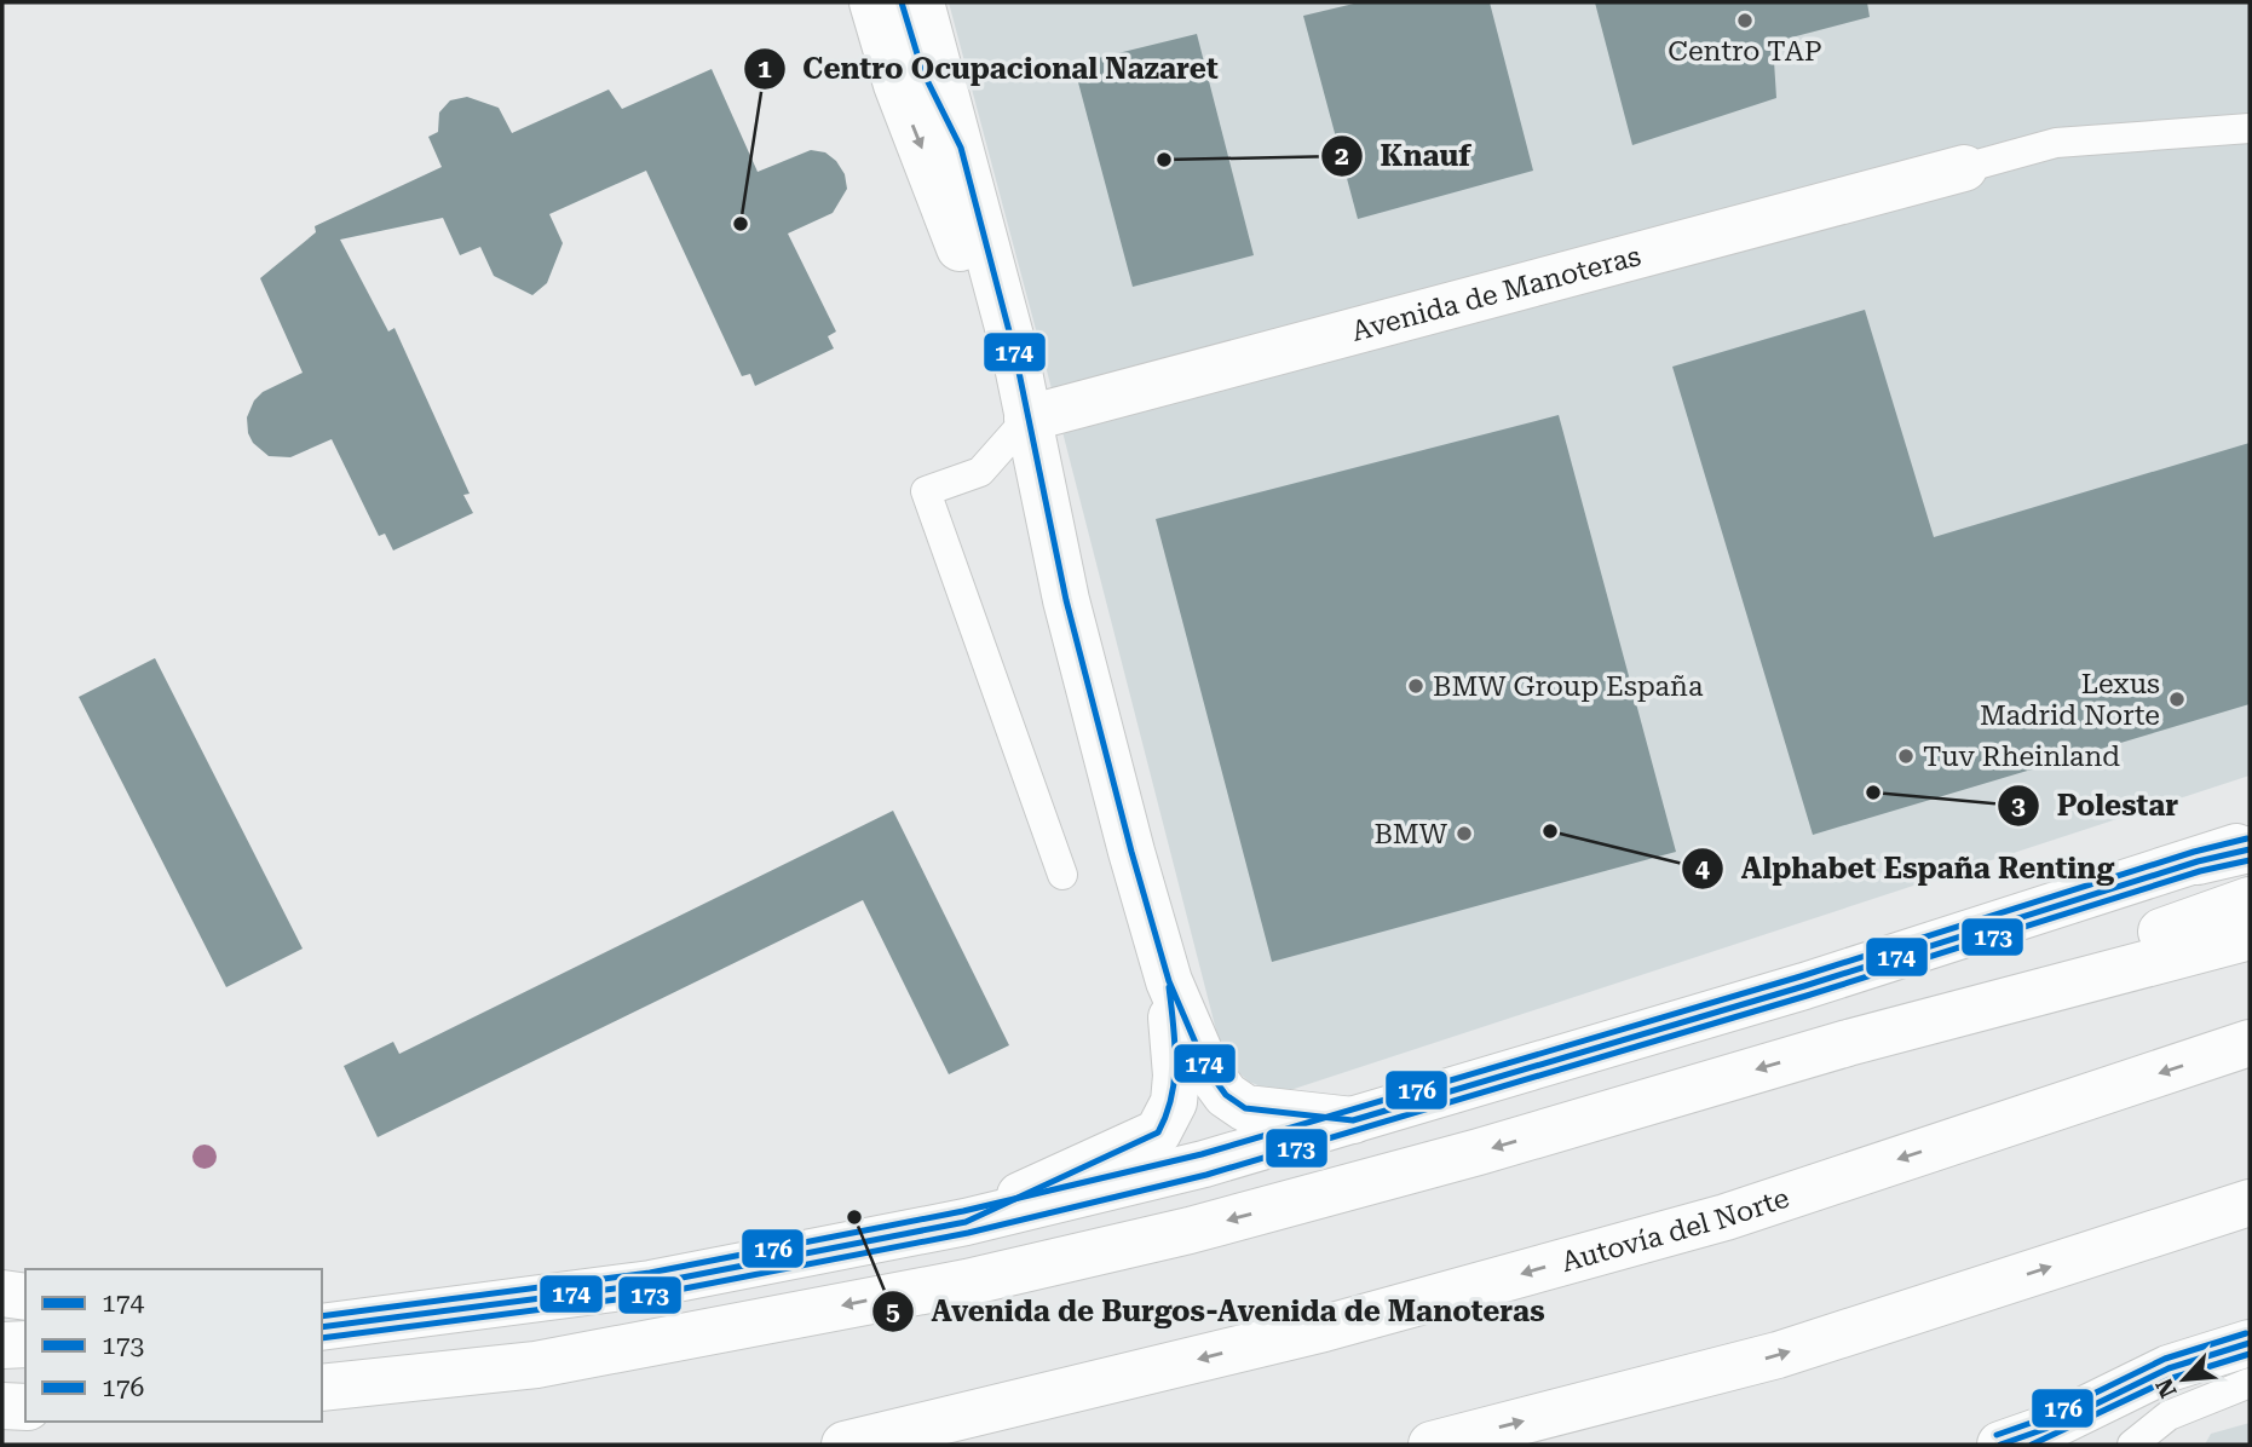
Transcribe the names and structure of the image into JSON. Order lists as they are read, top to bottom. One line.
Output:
{"streets":{"main road":["Avenida de Manoteras","Autovía del Norte"]},"places":["Centro TAP","Knauf","Centro Ocupacional Nazaret","BMW Group España","Lexus Madrid Norte","Tuv Rheinland","Polestar","Alphabet España Renting","BMW","Avenida de Burgos-Avenida de Manoteras"],"lines":["transit line 174","transit line 176","transit line 173"],"legend":["174","173","176"],"north":"bottom left"}
